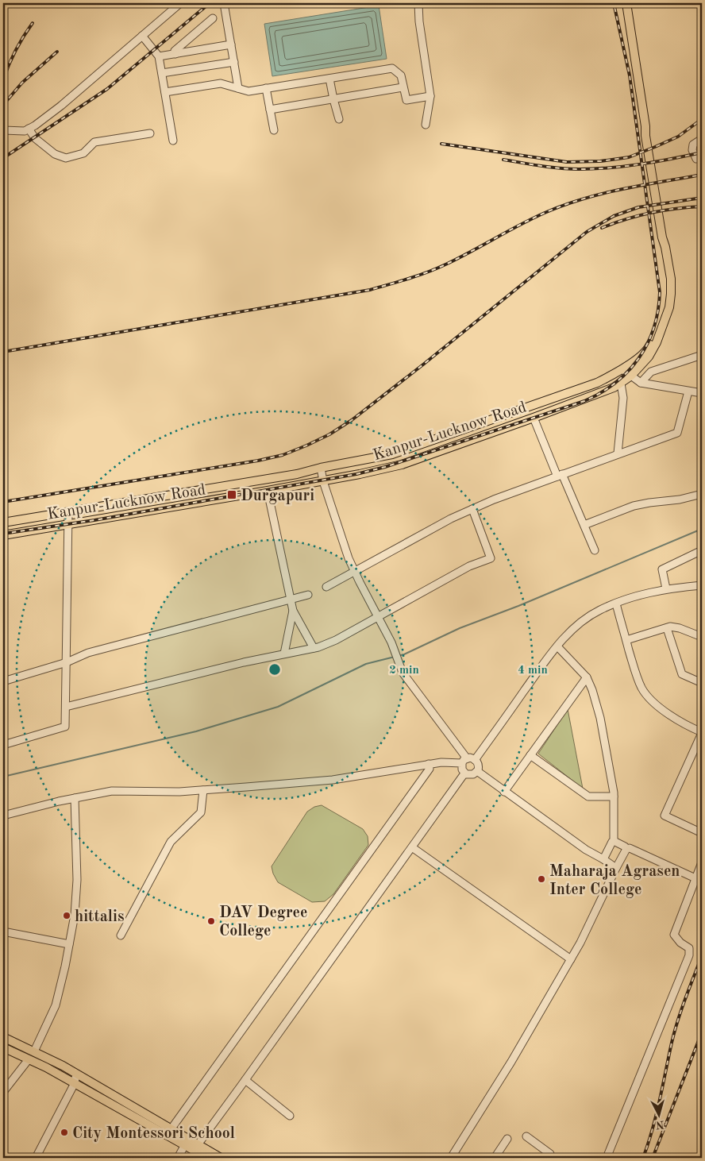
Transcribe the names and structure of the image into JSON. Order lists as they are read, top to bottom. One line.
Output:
{"streets":{"main road":["Kanpur-Lucknow Road"]},"places":{"transit":["Durgapuri"],"other":["Maharaja Agrasen Inter College","hittalis","DAV Degree College","City Montessori School"]},"north":"bottom","rings":["2 min","4 min"]}
